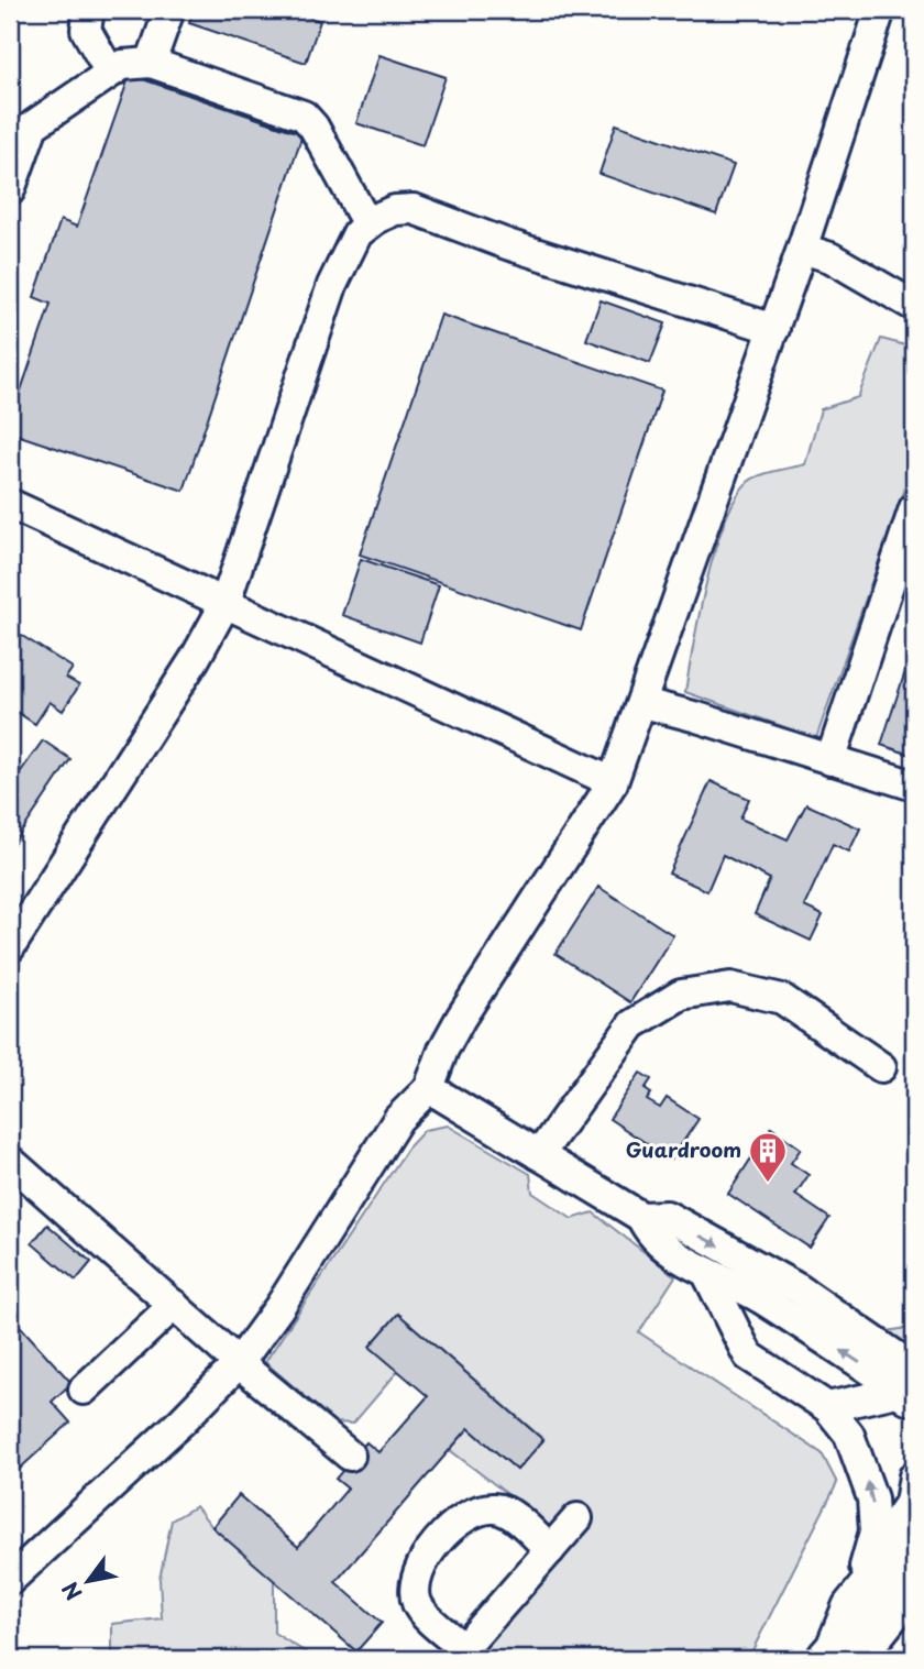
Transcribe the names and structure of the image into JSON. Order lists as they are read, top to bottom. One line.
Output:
{"places":{"building":["Guardroom"]},"north":"bottom left"}
